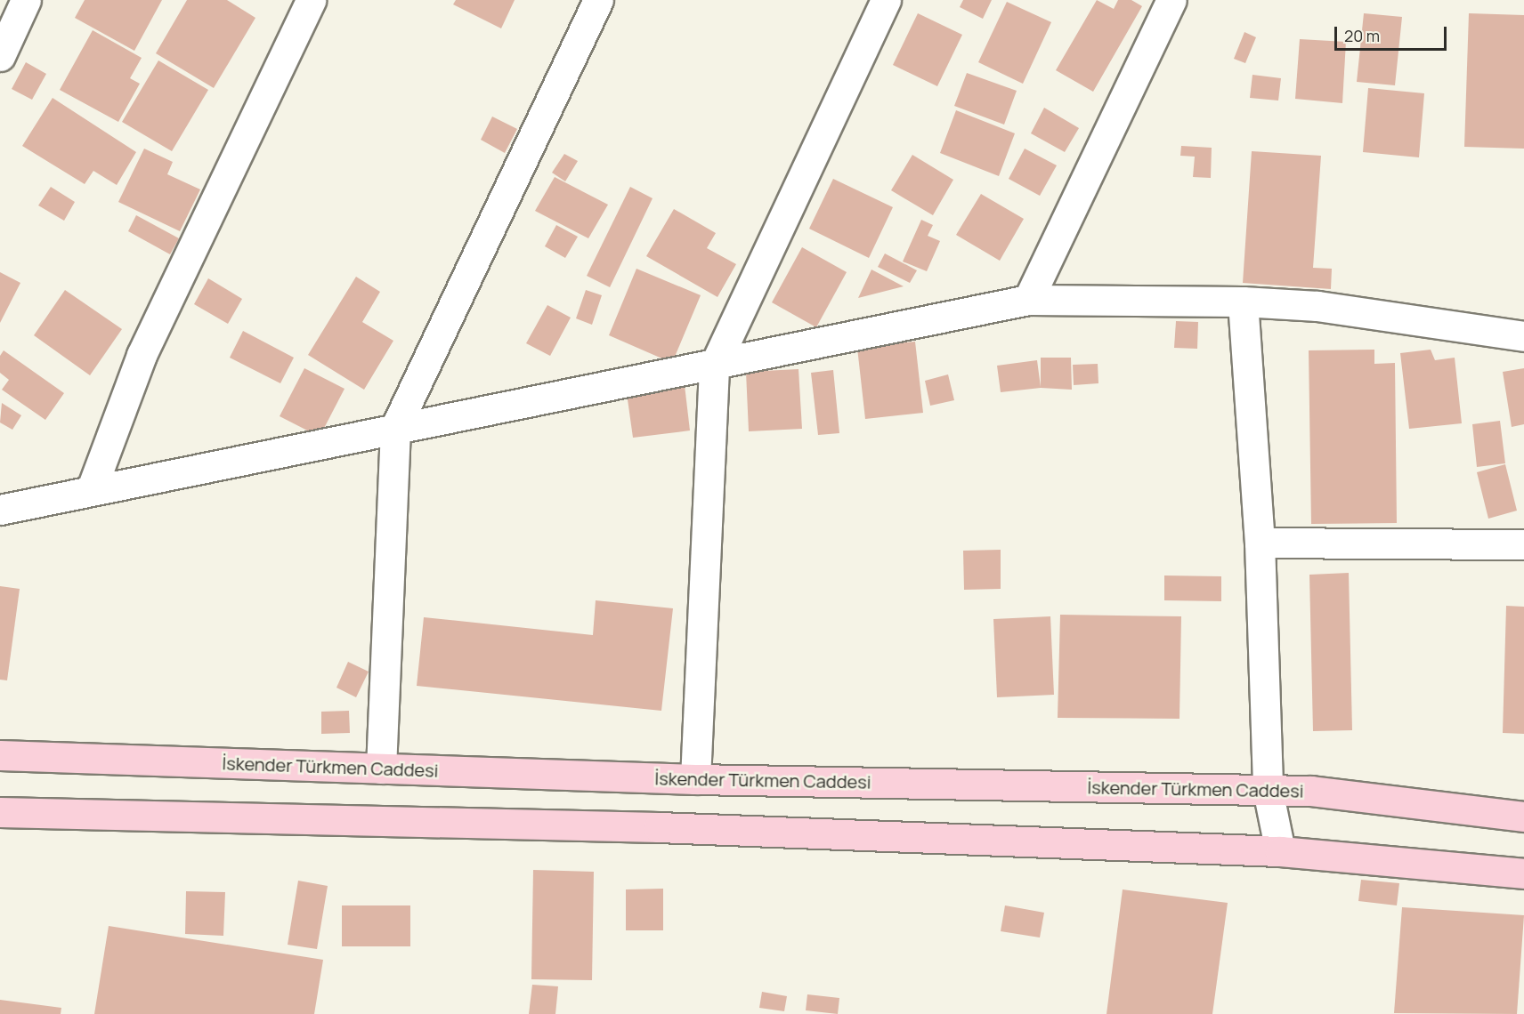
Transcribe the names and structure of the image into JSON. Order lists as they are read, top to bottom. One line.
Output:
{"streets":{"main road":["İskender Türkmen Caddesi"]},"scale_bar":"20 m"}
